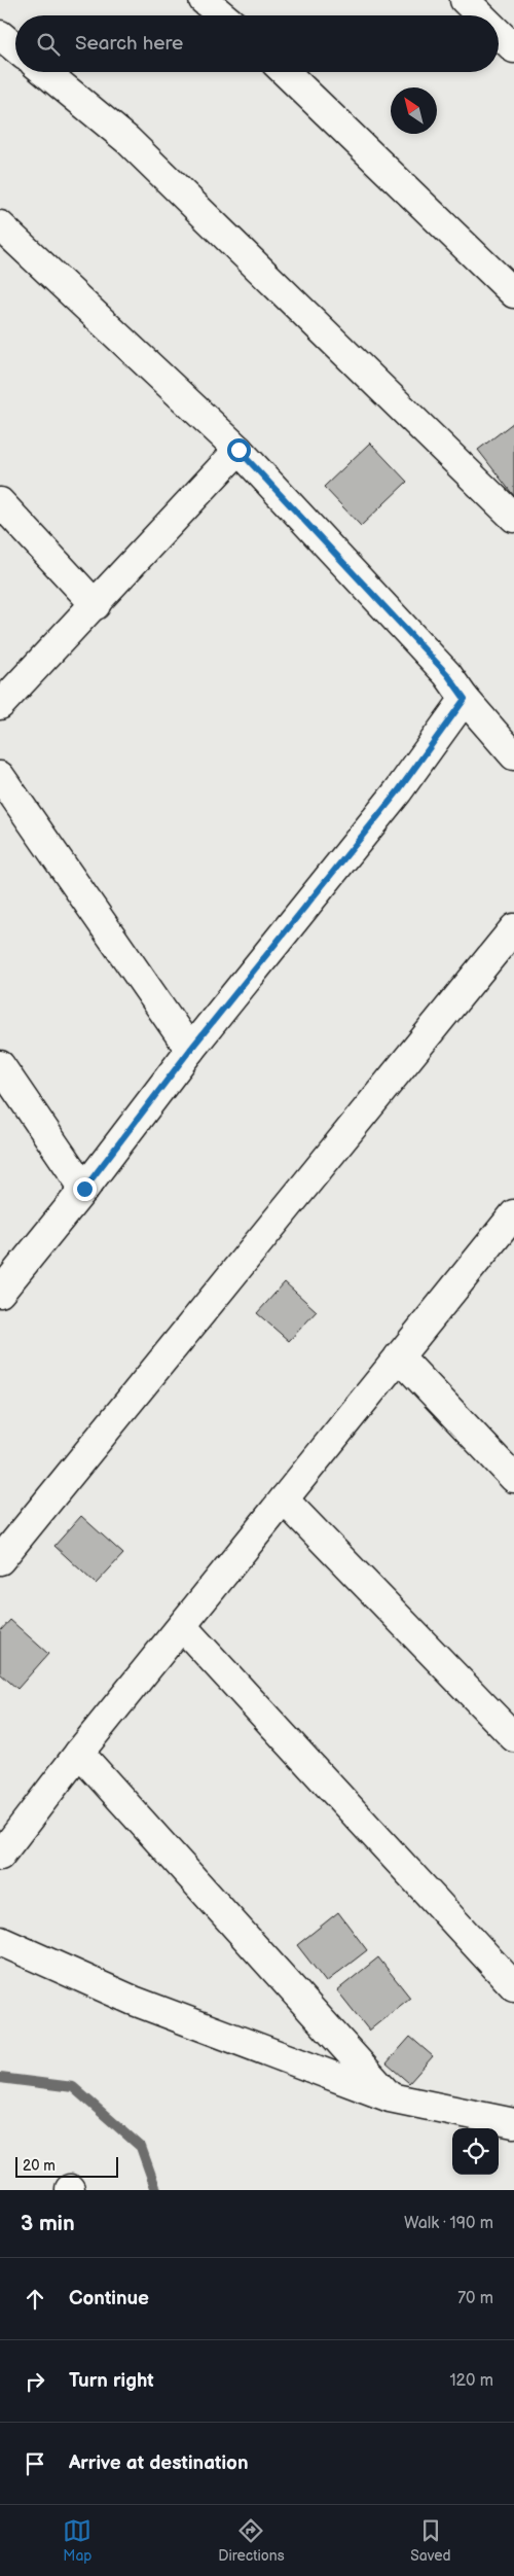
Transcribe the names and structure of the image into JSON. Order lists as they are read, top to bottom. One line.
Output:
{"scale_bar":"20 m","north":"top left","page":{"search":"Search here","scale":"20 m","heading":["3 min","Walk · 190 m"],"list":[["Continue","70 m"],["Turn right","120 m"],"Arrive at destination"],"nav":["Map","Directions","Saved"]}}
